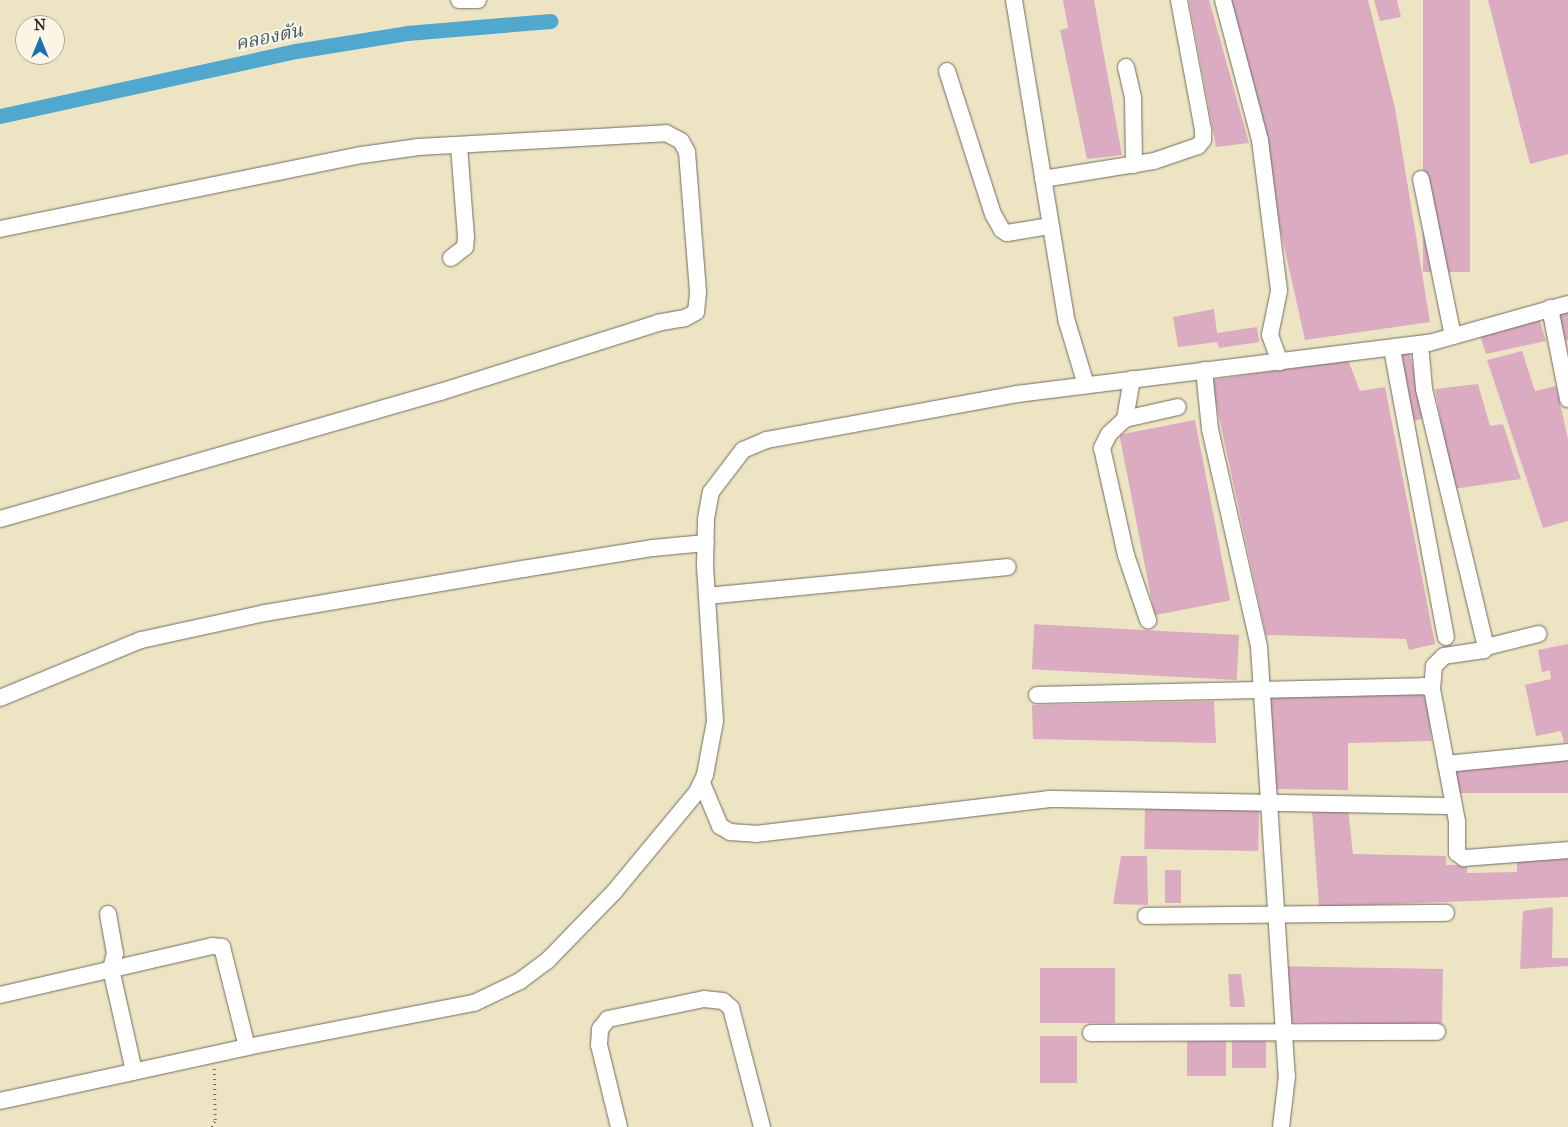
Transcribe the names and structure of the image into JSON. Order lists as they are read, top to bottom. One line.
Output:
{"water":["คลองตัน"],"north":"top"}
